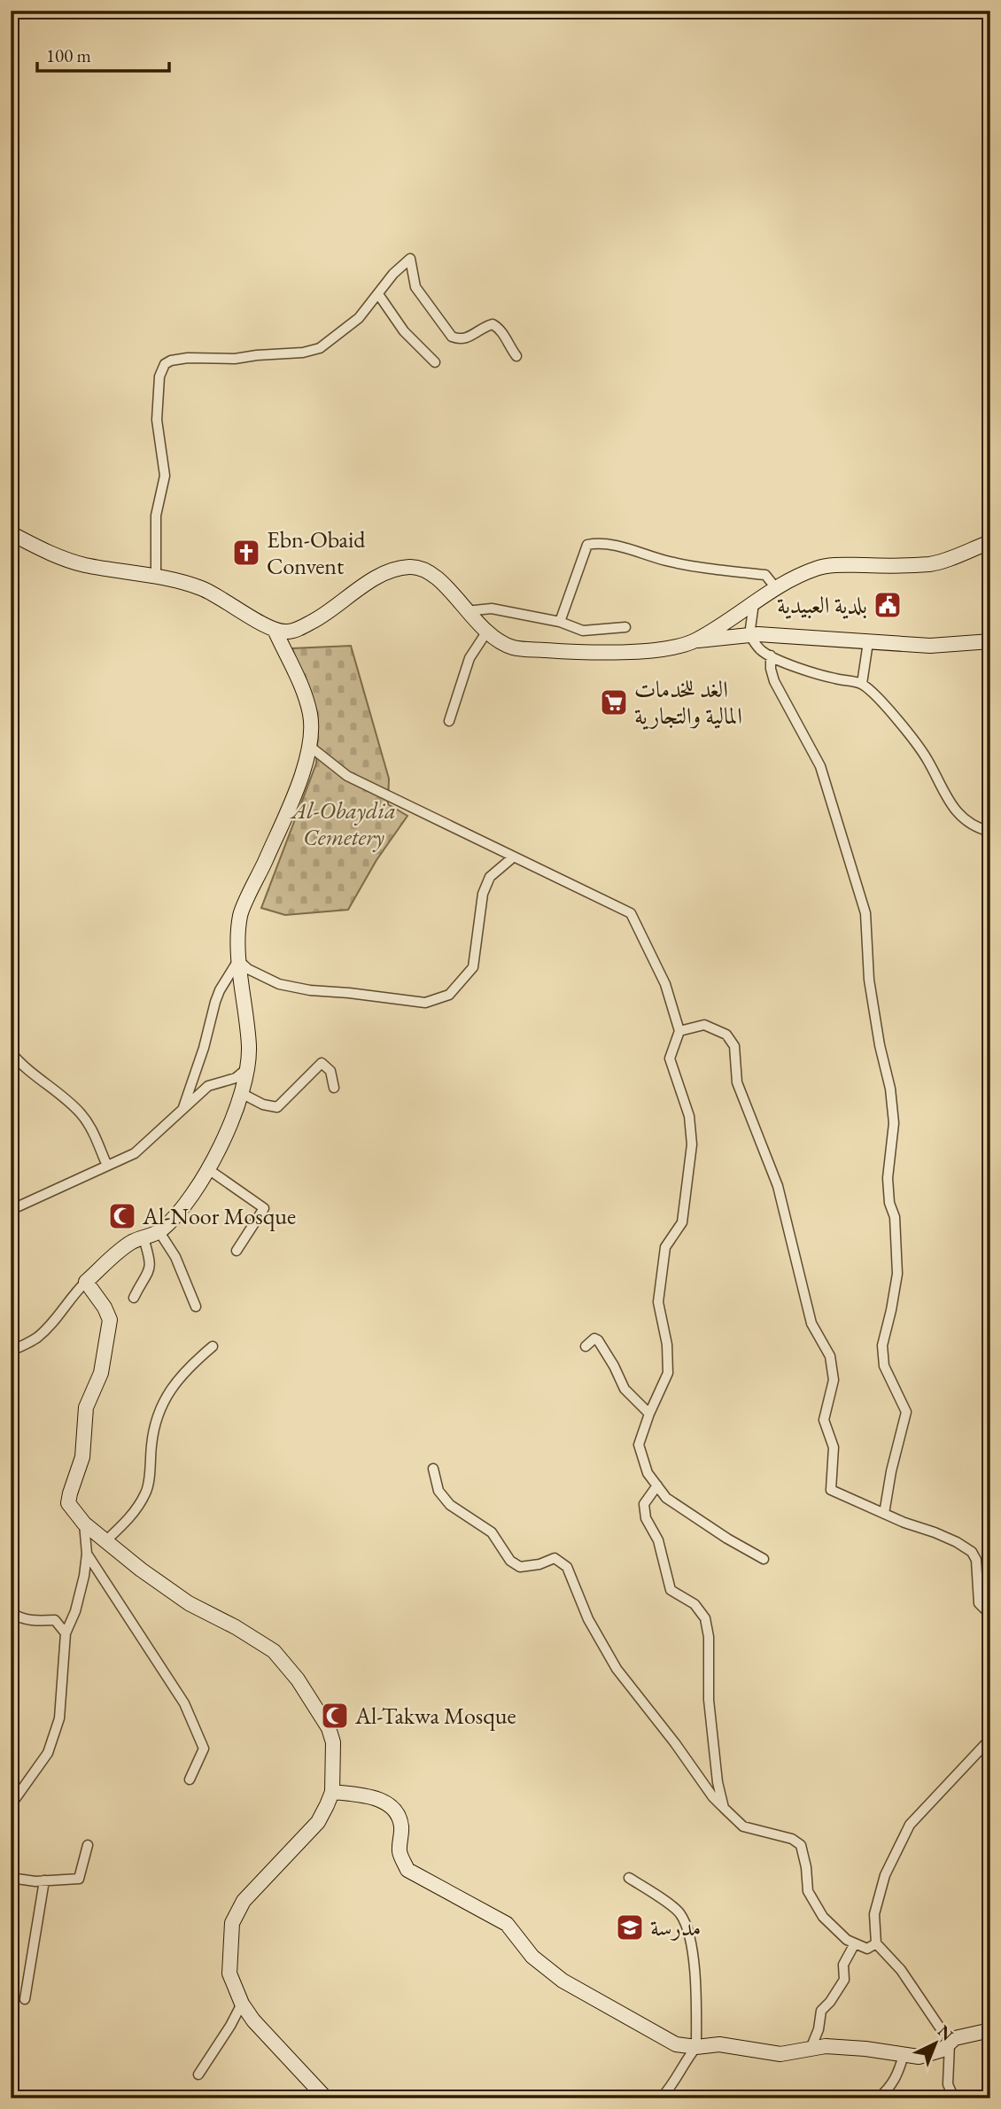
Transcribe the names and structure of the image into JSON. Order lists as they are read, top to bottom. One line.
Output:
{"parks":["Al-Obaydia Cemetery"],"places":{"church":["Ebn-Obaid Convent"],"public building":["بلدية العبيدية"],"supermarket":["الغد للخدمات المالية والتجارية"],"mosque":["Al-Noor Mosque","Al-Takwa Mosque"],"school or university":["مدرسة"]},"scale_bar":"100 m","north":"top right"}
